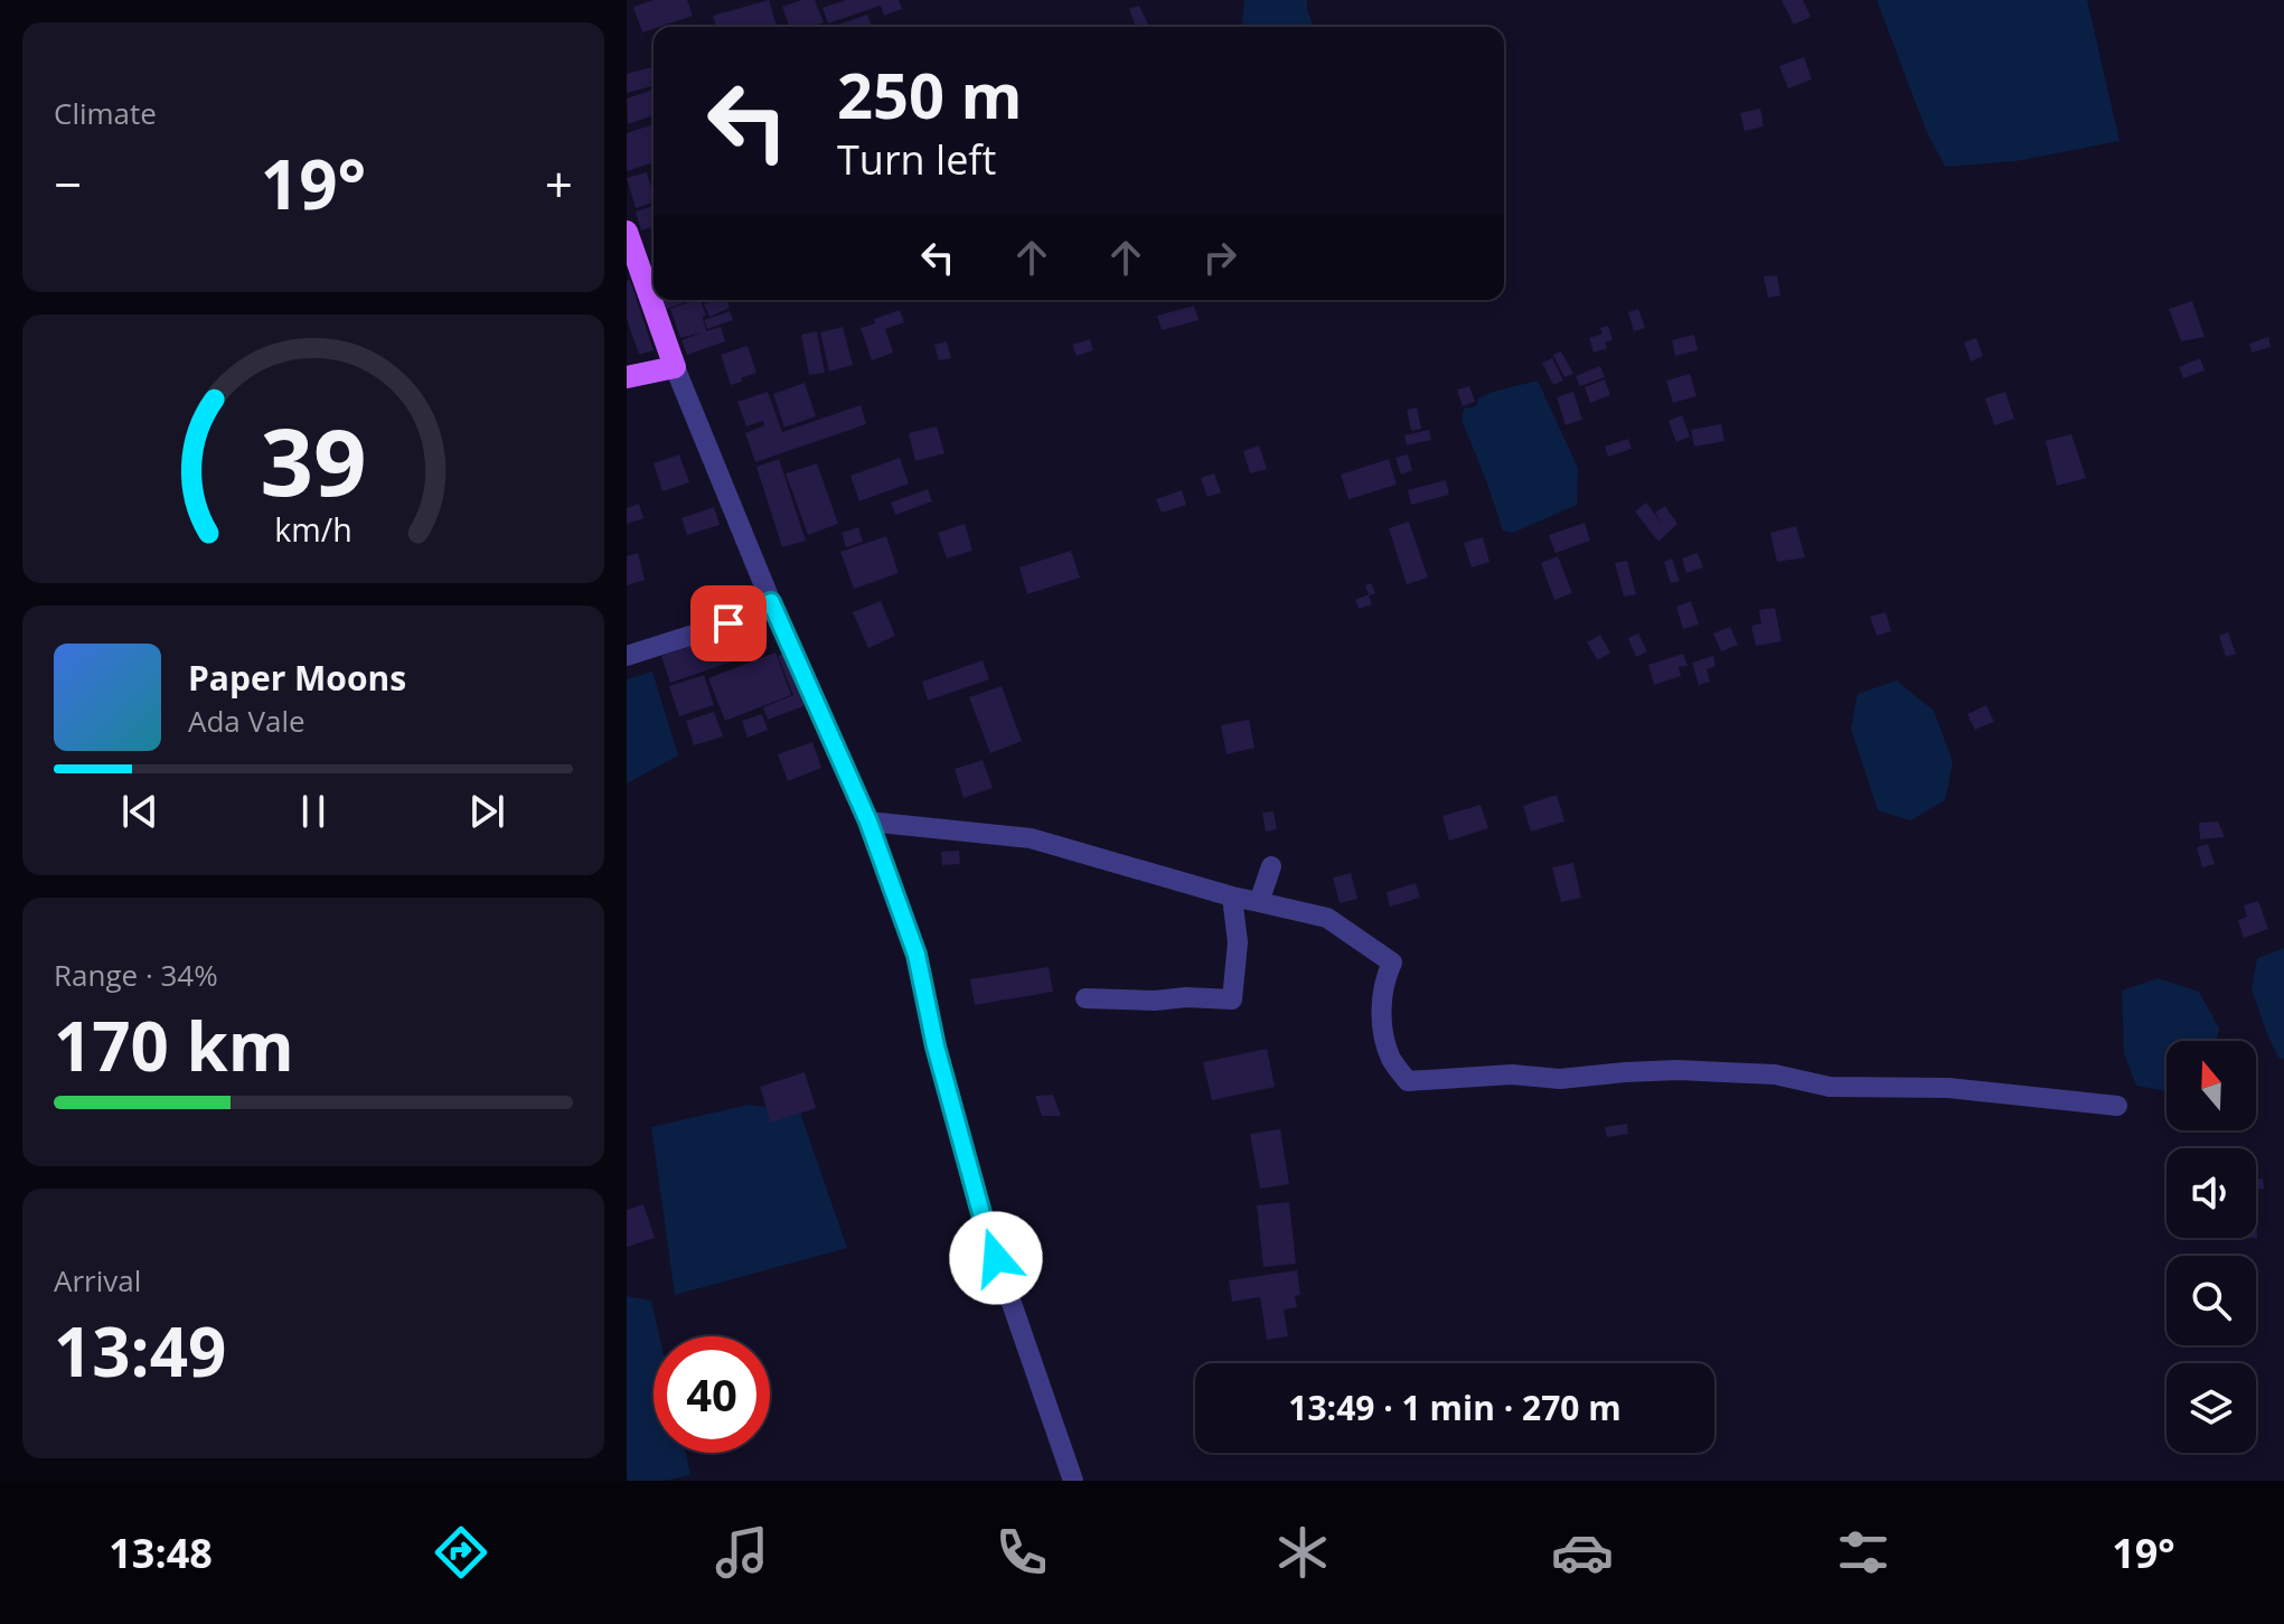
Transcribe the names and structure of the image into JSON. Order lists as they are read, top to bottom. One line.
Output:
{"north":"top","page":{"tile":["Climate",["Range · 34%","170 km"],["Arrival","13:49"]],"turn":["250 m","Turn left"],"heat":["−","19°","+"],"song":["Paper Moons","Ada Vale"],"limit":"40","trip":"13:49 · 1 min · 270 m","tabs":["13:48","19°"],"gauge":["39","km/h"]}}
